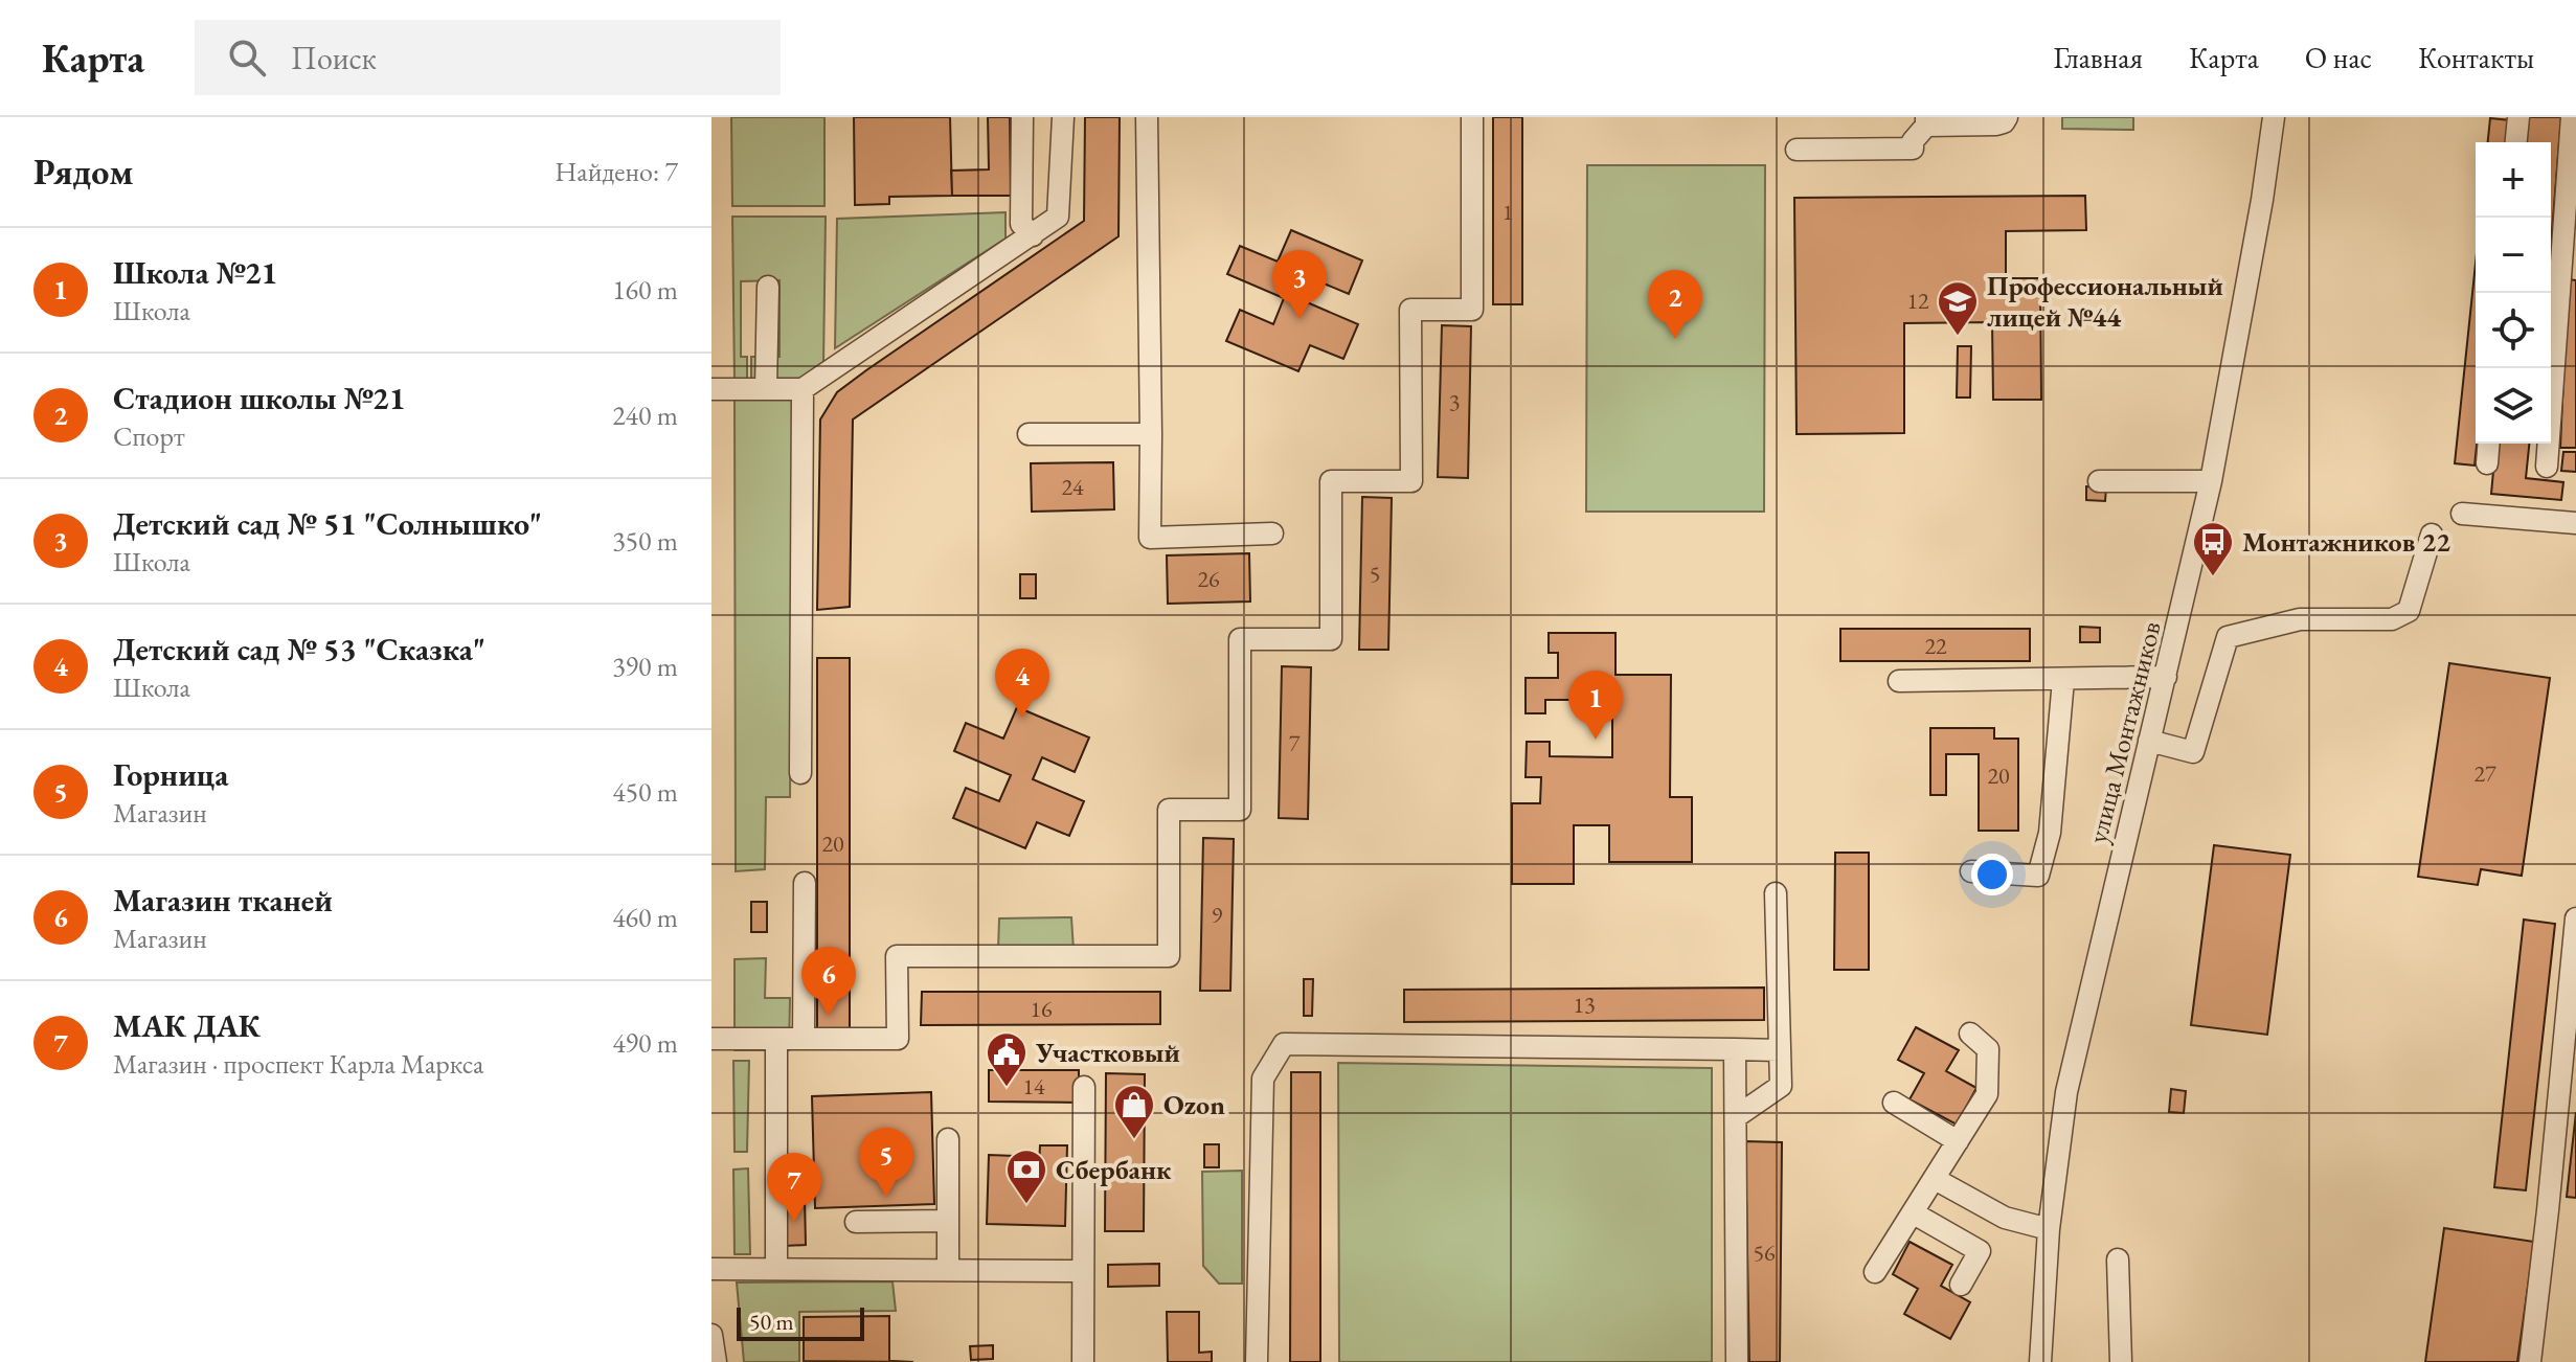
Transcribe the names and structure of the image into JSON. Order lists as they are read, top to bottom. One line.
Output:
{"streets":{"street":["улица Монтажников"]},"places":{"school or university":["Профессиональный лицей №44"],"bus stop":["Монтажников 22"],"public building":["Участковый"],"shop":["Ozon"],"bank":["Сбербанк"]},"house_numbers":["1","12","3","24","5","26","22","7","27","20","20","9","13","16","14","56"],"scale_bar":"50 m","page":{"header":"Карта","search":"Поиск","nav":["Главная","Карта","О нас","Контакты"],"heading":["Рядом","Найдено: 7"],"map_buttons":["+","−"],"list":[{"mark":"1","name":"Школа №21","note":"Школа","value":"160 m"},{"mark":"2","name":"Стадион школы №21","note":"Спорт","value":"240 m"},{"mark":"3","name":"Детский сад № 51 \"Солнышко\"","note":"Школа","value":"350 m"},{"mark":"4","name":"Детский сад № 53 \"Сказка\"","note":"Школа","value":"390 m"},{"mark":"5","name":"Горница","note":"Магазин","value":"450 m"},{"mark":"6","name":"Магазин тканей","note":"Магазин","value":"460 m"},{"mark":"7","name":"МАК ДАК","note":"Магазин · проспект Карла Маркса","value":"490 m"}],"pins":["3","2","4","1","6","5","7"],"scale":"50 m"}}
